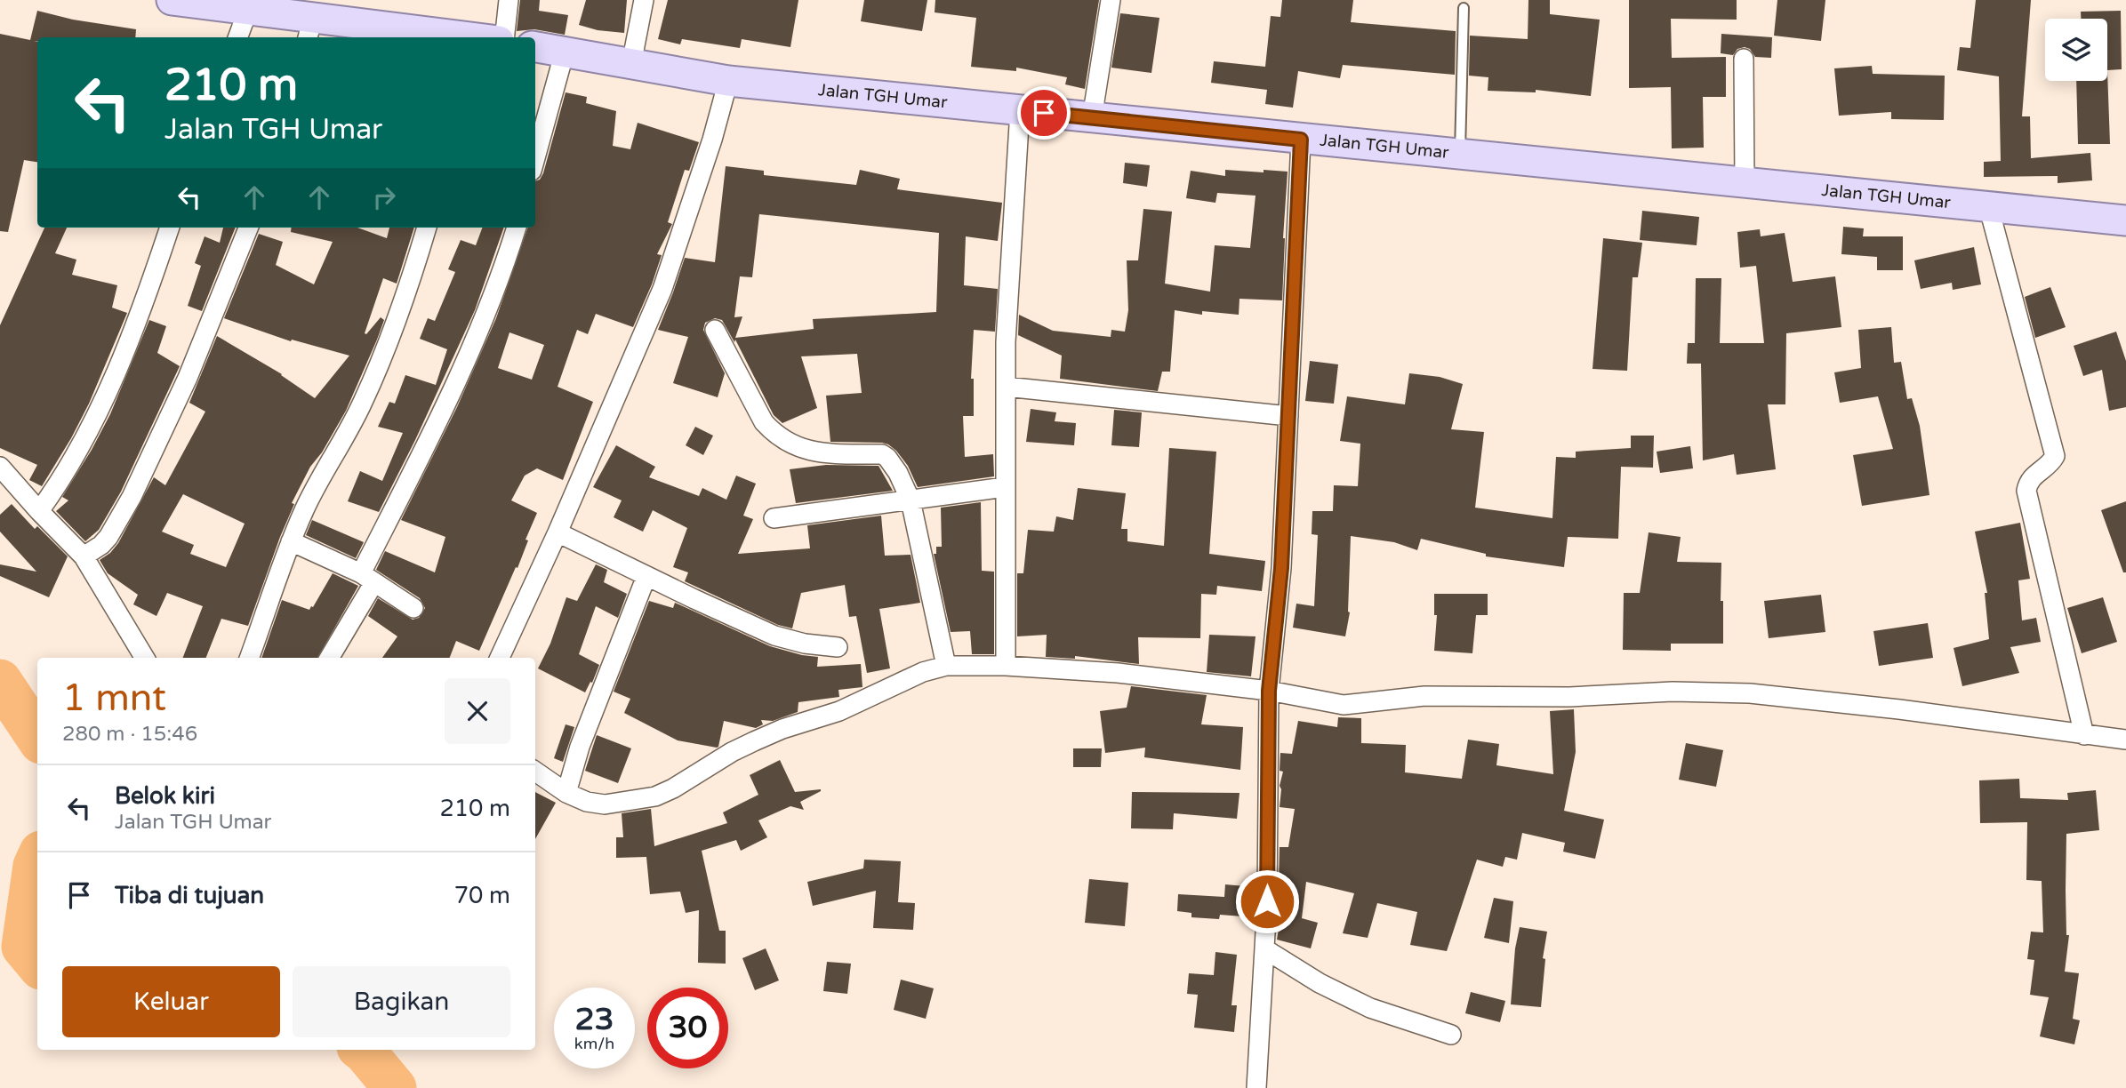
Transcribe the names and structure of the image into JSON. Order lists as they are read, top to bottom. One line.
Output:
{"streets":{"main road":["Jalan TGH Umar"]},"page":{"turn":["210 m","Jalan TGH Umar"],"heading":["1 mnt","280 m · 15:46"],"list":[{"name":"Belok kiri","note":"Jalan TGH Umar","value":"210 m"},{"name":"Tiba di tujuan","value":"70 m"}],"buttons":["Keluar","Bagikan"],"speed":"23 km/h","limit":"30"}}
